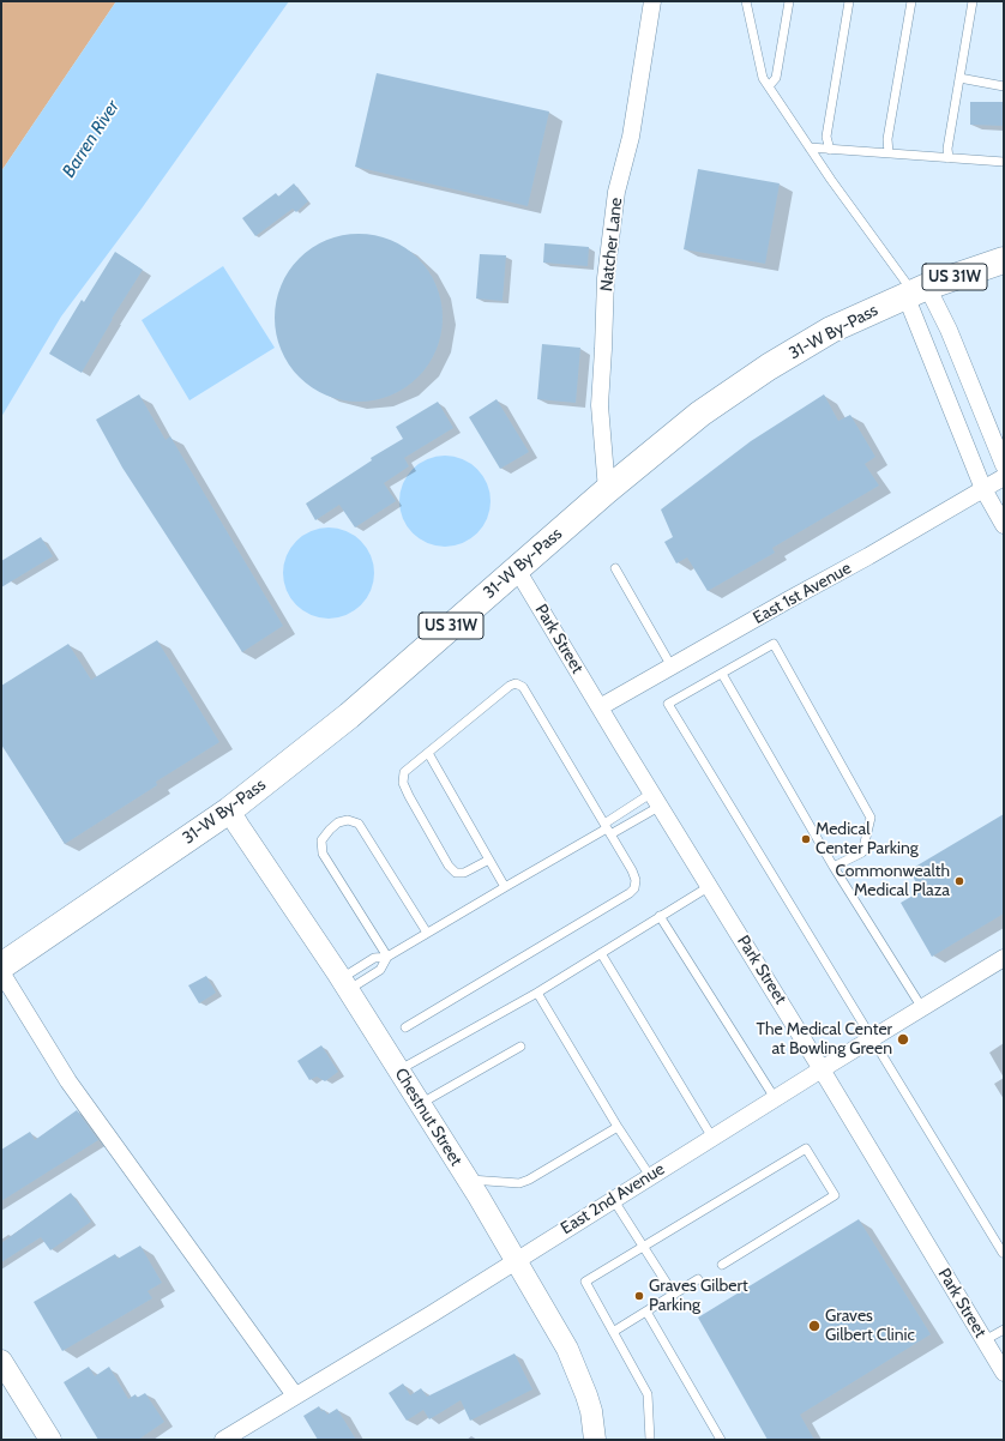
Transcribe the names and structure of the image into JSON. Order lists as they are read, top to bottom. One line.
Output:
{"streets":{"main road":["US 31W","31-W By-Pass"],"street":["Natcher Lane","East 1st Avenue","Park Street","Chestnut Street","East 2nd Avenue"]},"crossings":[["Natcher Lane","31-W By-Pass"],["31-W By-Pass","Park Street"],["31-W By-Pass","Chestnut Street"],["East 1st Avenue","Park Street"],["Park Street","East 2nd Avenue"],["Chestnut Street","East 2nd Avenue"]],"water":["Barren River"],"places":["Medical Center Parking","Commonwealth Medical Plaza","The Medical Center at Bowling Green","Graves Gilbert Parking","Graves Gilbert Clinic"]}
